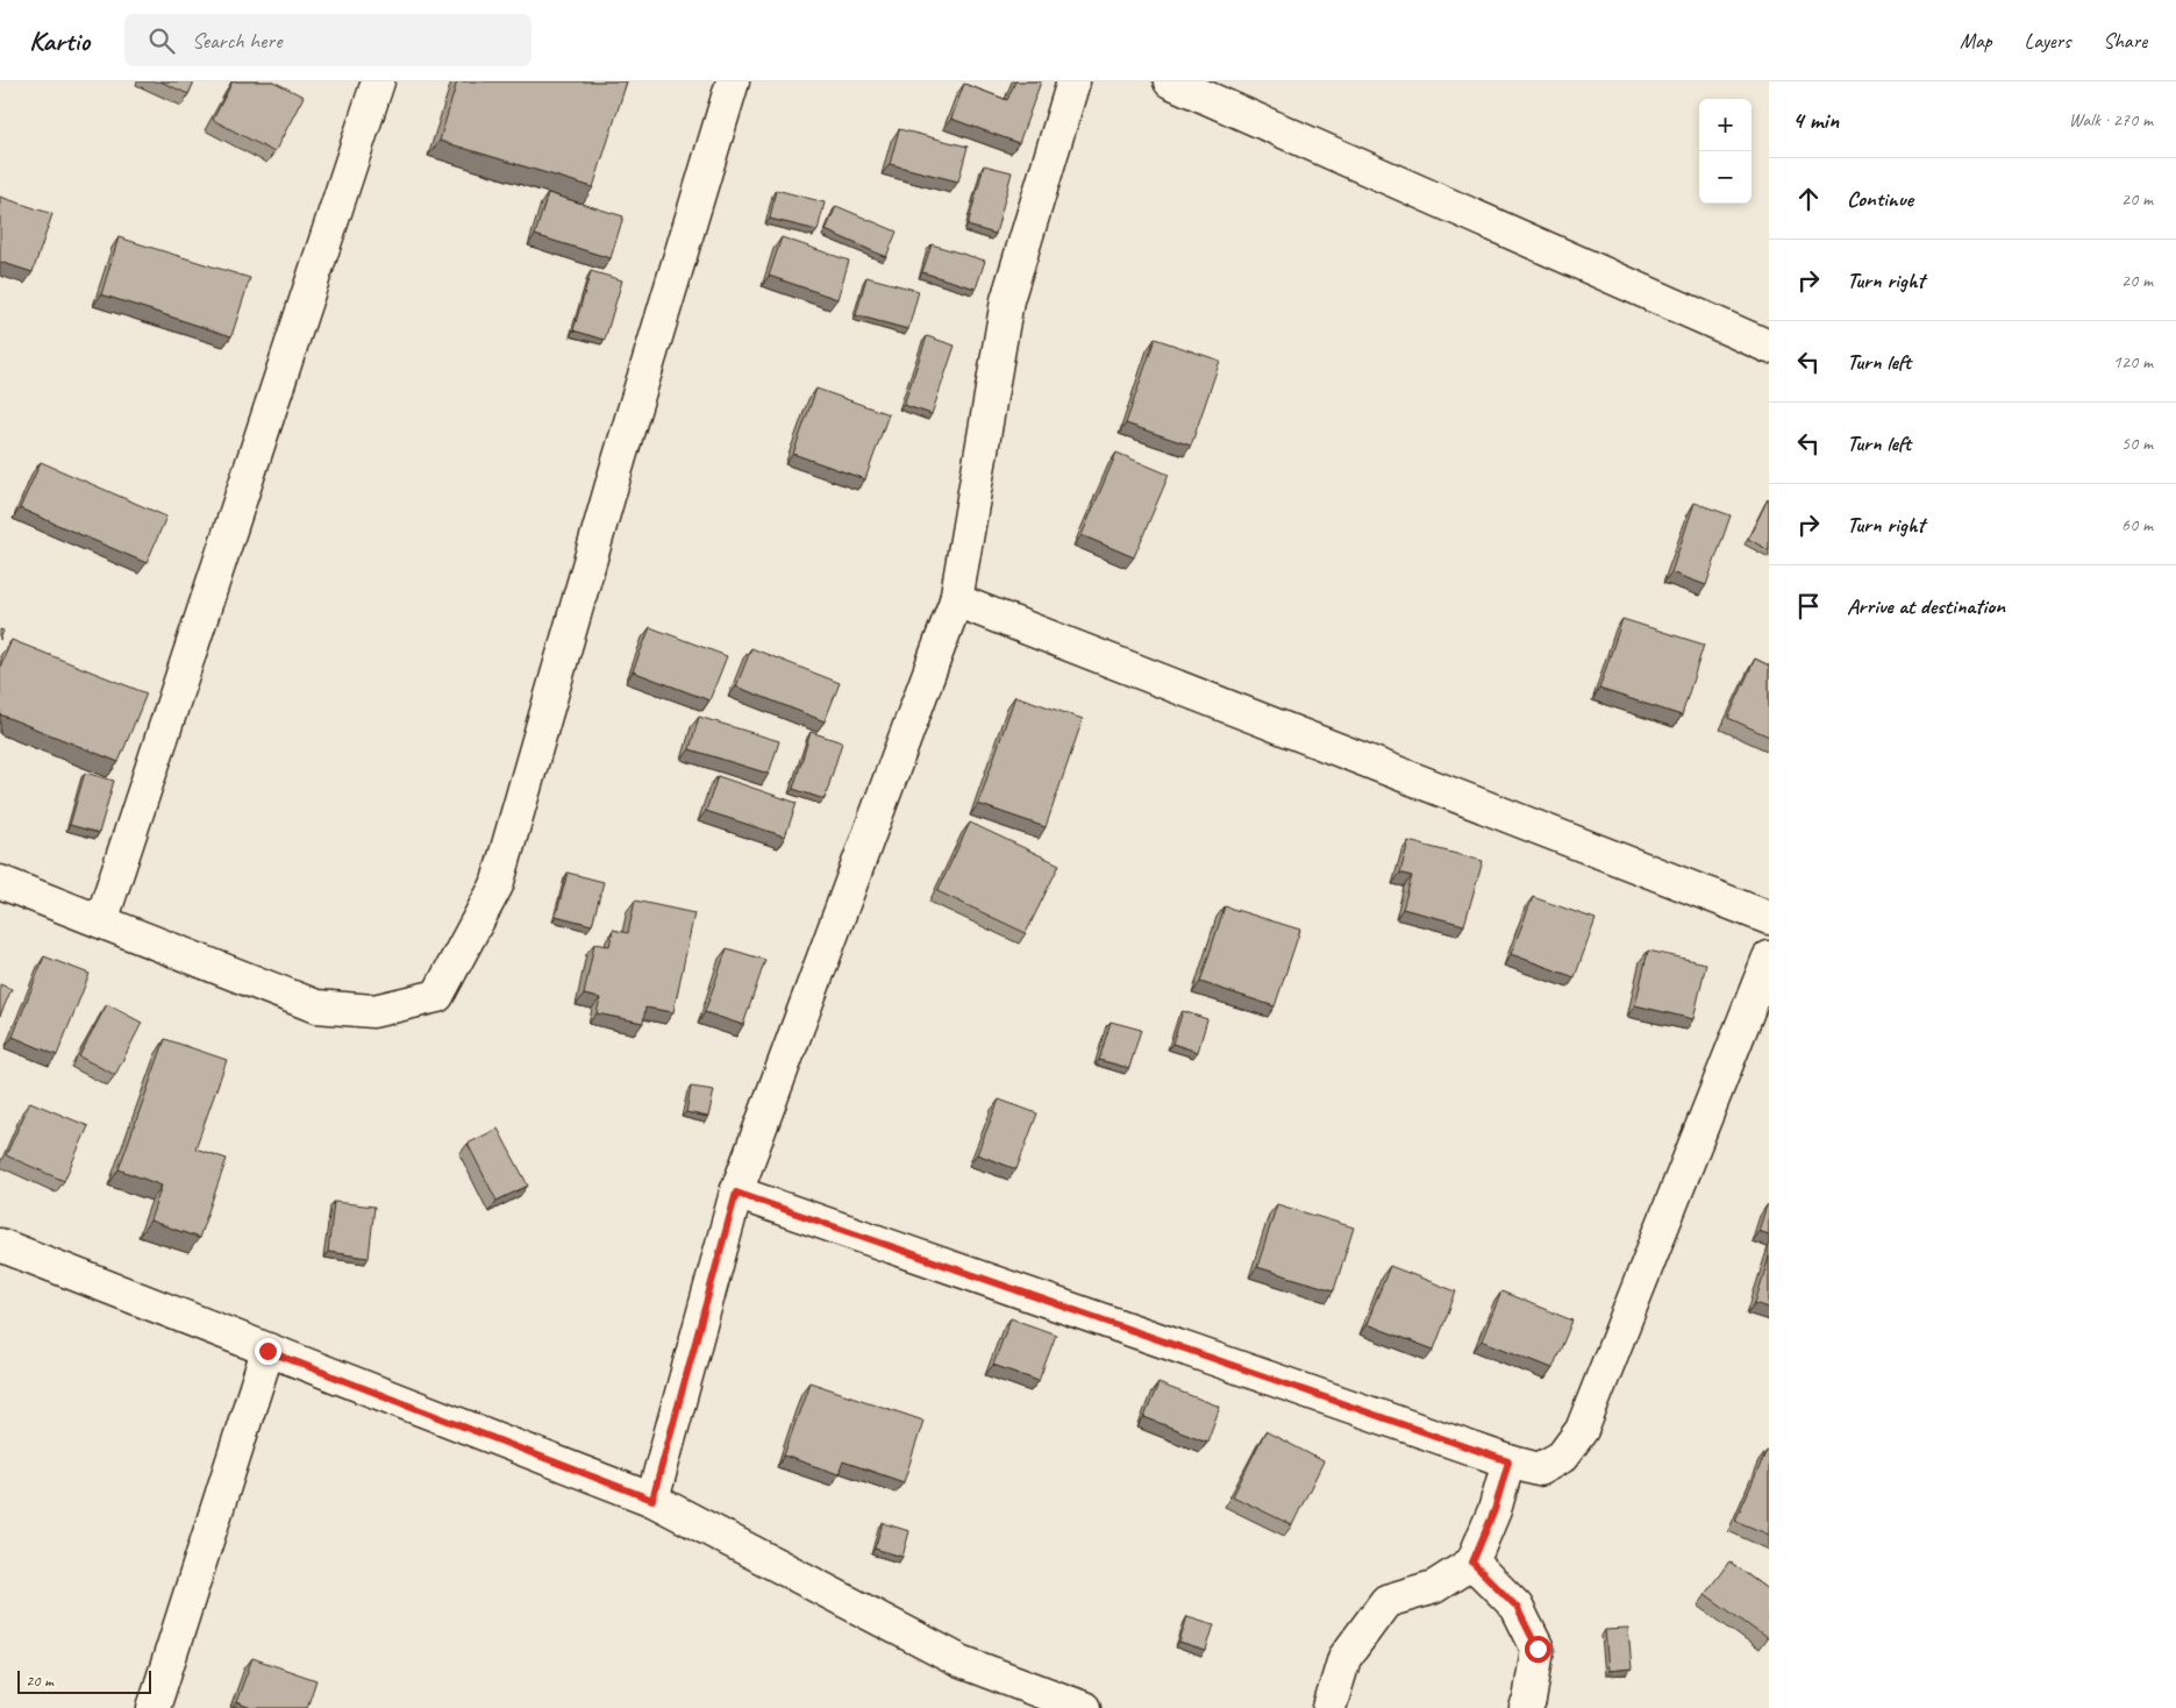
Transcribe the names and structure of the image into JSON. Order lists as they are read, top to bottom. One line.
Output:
{"scale_bar":"20 m","page":{"header":"Kartio","search":"Search here","nav":["Map","Layers","Share"],"heading":["4 min","Walk · 270 m"],"map_buttons":["+","−"],"list":[["Continue","20 m"],["Turn right","20 m"],["Turn left","120 m"],["Turn left","50 m"],["Turn right","60 m"],"Arrive at destination"],"scale":"20 m"}}
